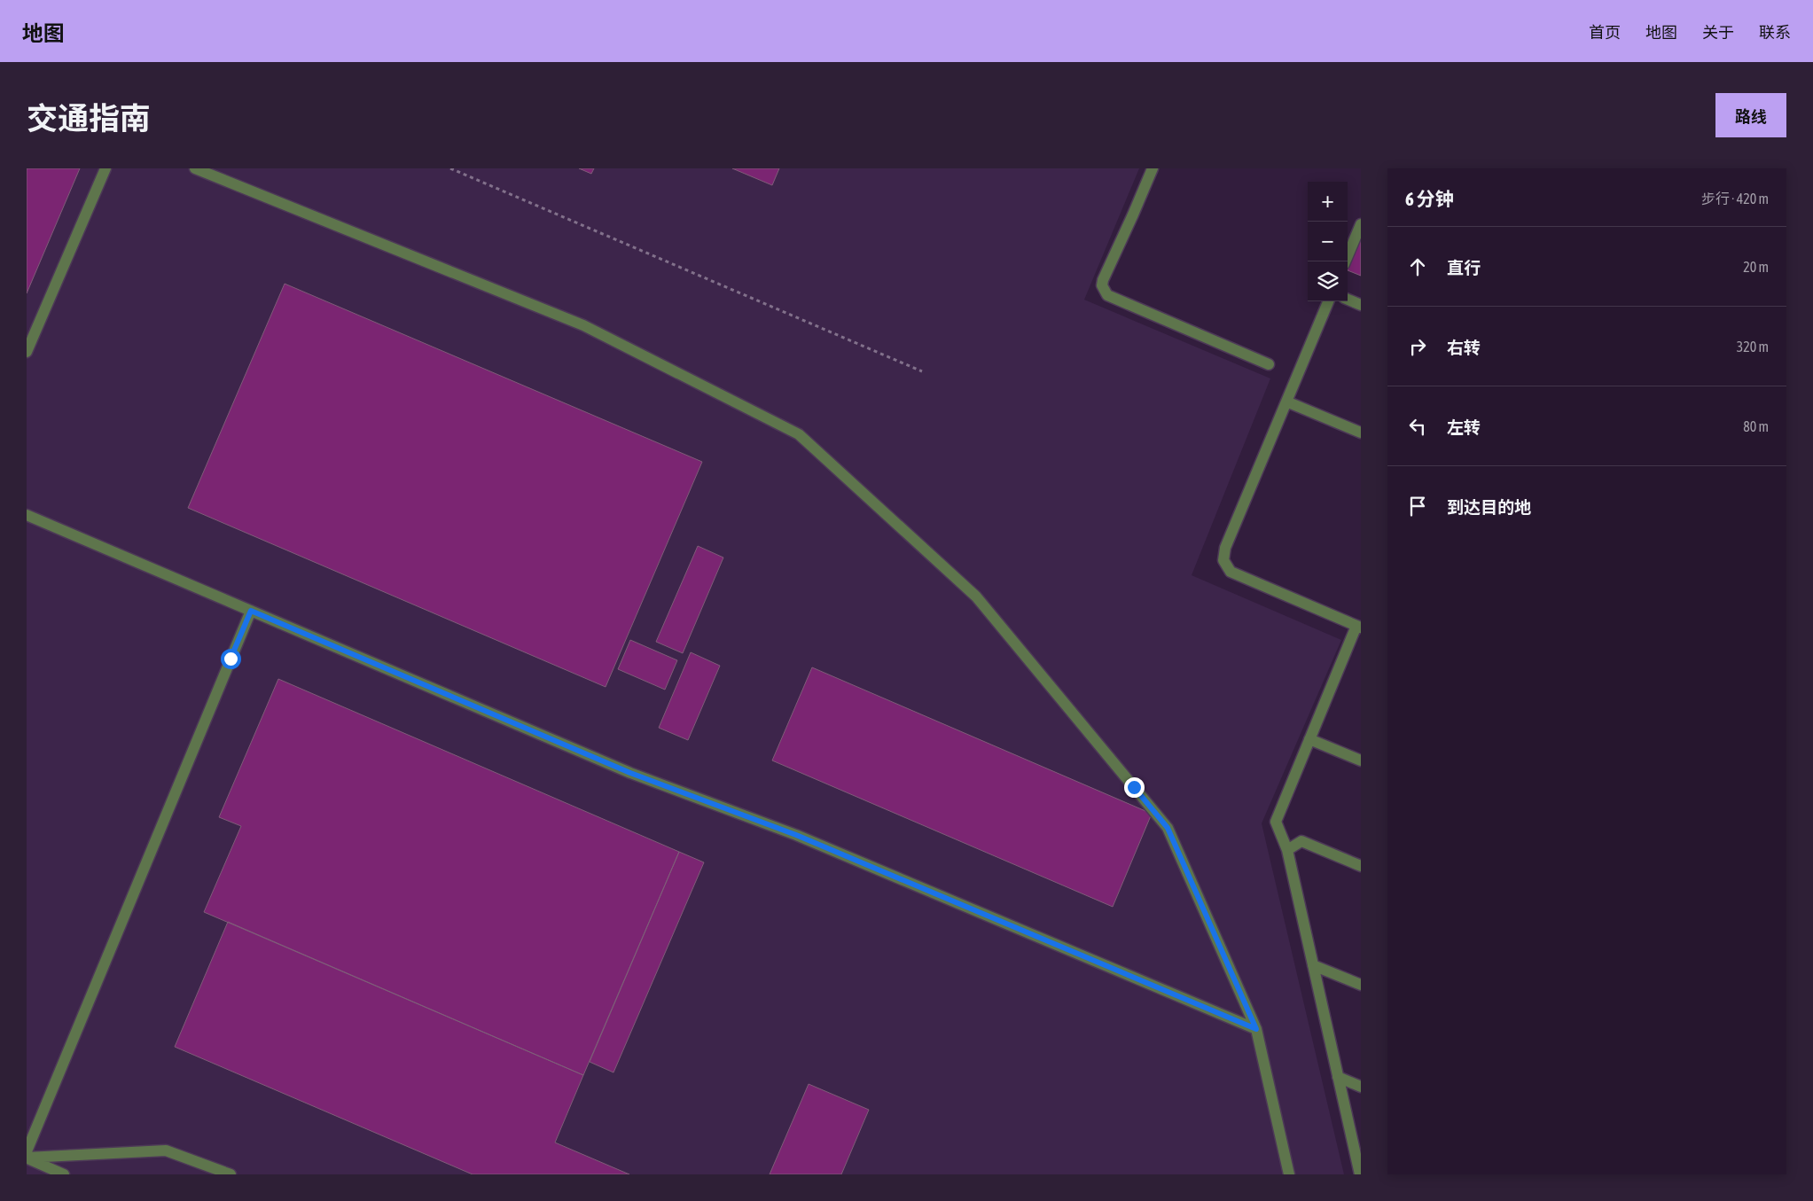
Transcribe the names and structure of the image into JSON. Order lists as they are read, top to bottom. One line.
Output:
{"page":{"header":"地图","nav":["首页","地图","关于","联系"],"title":"交通指南","buttons":"路线","heading":["6 分钟","步行 · 420 m"],"map_buttons":["+","−"],"list":[["直行","20 m"],["右转","320 m"],["左转","80 m"],"到达目的地"]}}
